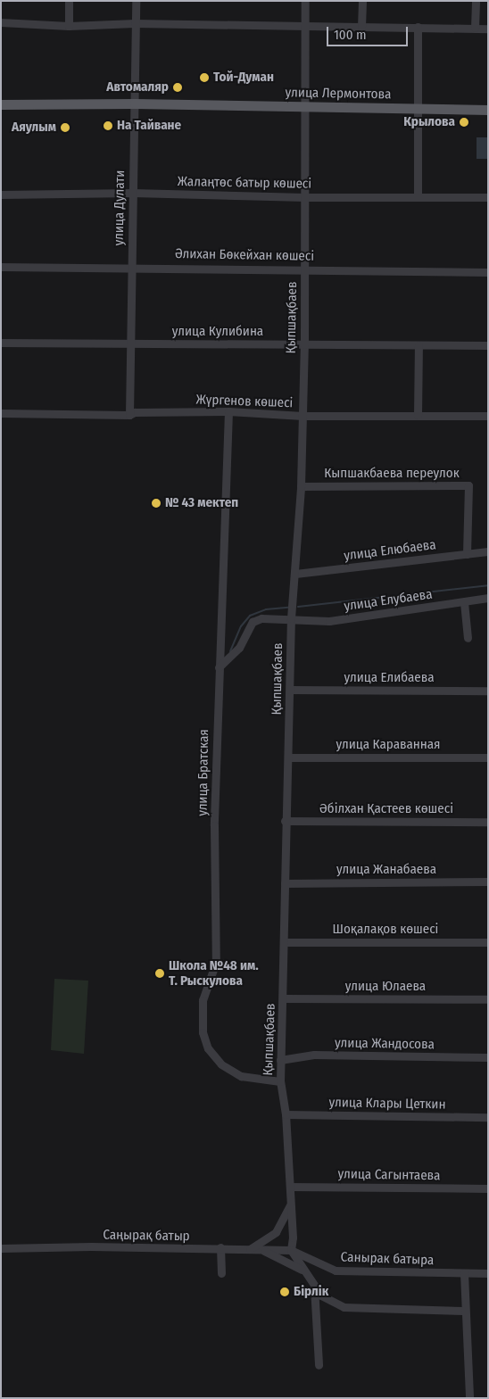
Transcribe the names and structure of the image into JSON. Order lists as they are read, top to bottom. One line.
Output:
{"streets":{"main road":["улица Лермонтова"],"street":["Жалаңтөс батыр көшесі","улица Дулати","Әлихан Бөкейхан көшесі","Қыпшақбаев","улица Кулибина","Жүргенов көшесі","Кыпшакбаева переулок","улица Елюбаева","улица Елубаева","улица Елибаева","улица Караванная","улица Братская","Әбілхан Қастеев көшесі","улица Жанабаева","Шоқалақов көшесі","улица Юлаева","улица Жандосова","улица Клары Цеткин","улица Сагынтаева","Саңырақ батыр","Санырак батыра"]},"crossings":[["улица Лермонтова","улица Дулати"],["улица Лермонтова","Қыпшақбаев"],["Жалаңтөс батыр көшесі","улица Дулати"],["Жалаңтөс батыр көшесі","Қыпшақбаев"],["улица Дулати","Әлихан Бөкейхан көшесі"],["улица Дулати","улица Кулибина"],["улица Дулати","Жүргенов көшесі"],["Әлихан Бөкейхан көшесі","Қыпшақбаев"],["Қыпшақбаев","улица Кулибина"],["Қыпшақбаев","Жүргенов көшесі"],["Қыпшақбаев","Кыпшакбаева переулок"],["Қыпшақбаев","улица Елюбаева"],["Қыпшақбаев","улица Елубаева"],["Қыпшақбаев","улица Елибаева"],["Қыпшақбаев","улица Караванная"],["Қыпшақбаев","улица Братская"],["Қыпшақбаев","Әбілхан Қастеев көшесі"],["Қыпшақбаев","улица Жанабаева"],["Қыпшақбаев","Шоқалақов көшесі"],["Қыпшақбаев","улица Юлаева"],["Қыпшақбаев","улица Жандосова"],["Қыпшақбаев","улица Клары Цеткин"],["Қыпшақбаев","улица Сагынтаева"],["Қыпшақбаев","Саңырақ батыр"],["Қыпшақбаев","Санырак батыра"],["Жүргенов көшесі","улица Братская"],["Кыпшакбаева переулок","улица Елюбаева"],["улица Елубаева","улица Братская"],["Саңырақ батыр","Санырак батыра"]],"places":["Той-Думан","Автомаляр","Крылова","На Тайване","Аяулым","№ 43 мектеп","Школа №48 им. Т. Рыскулова","Бірлік"],"scale_bar":"100 m"}
